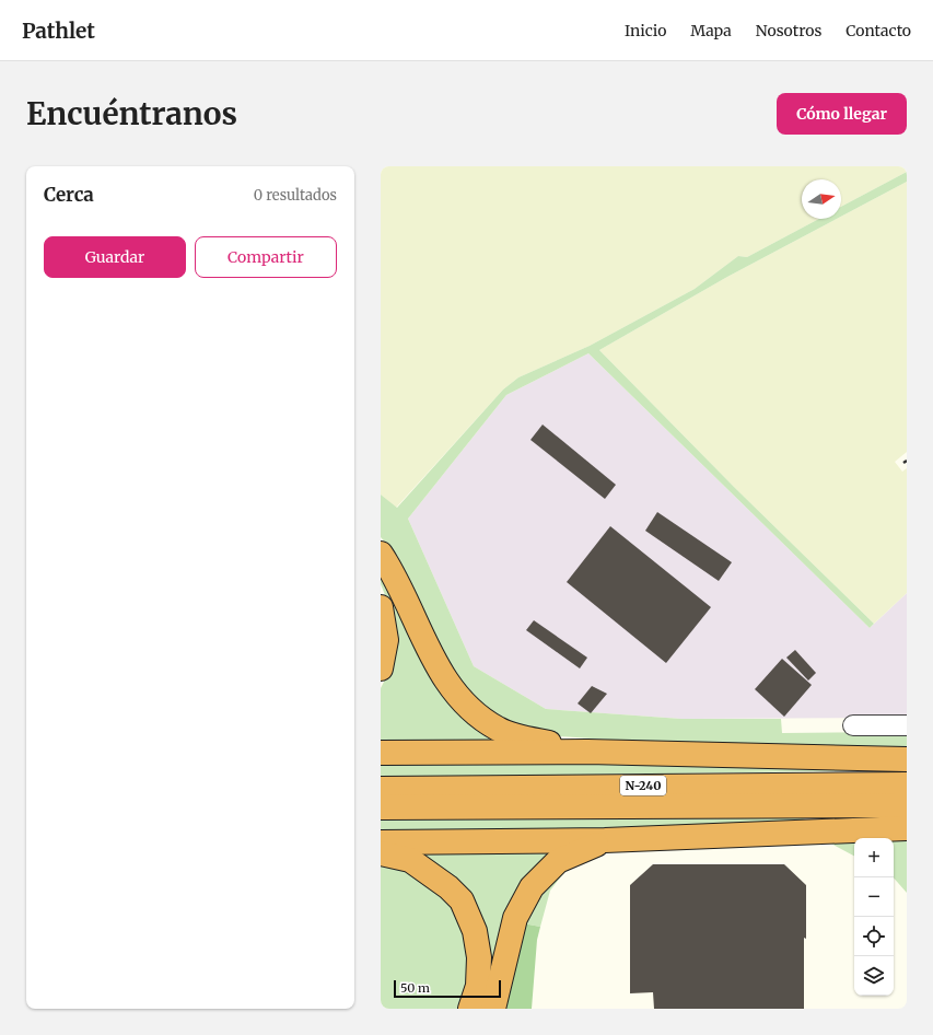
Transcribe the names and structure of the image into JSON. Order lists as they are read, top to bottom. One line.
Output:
{"streets":{"highway":["N-240"]},"scale_bar":"50 m","north":"right","page":{"header":"Pathlet","nav":["Inicio","Mapa","Nosotros","Contacto"],"buttons":["Cómo llegar",["Guardar","Compartir"]],"title":"Encuéntranos","heading":["Cerca","0 resultados"],"map_buttons":["+","−"],"scale":"50 m"}}
